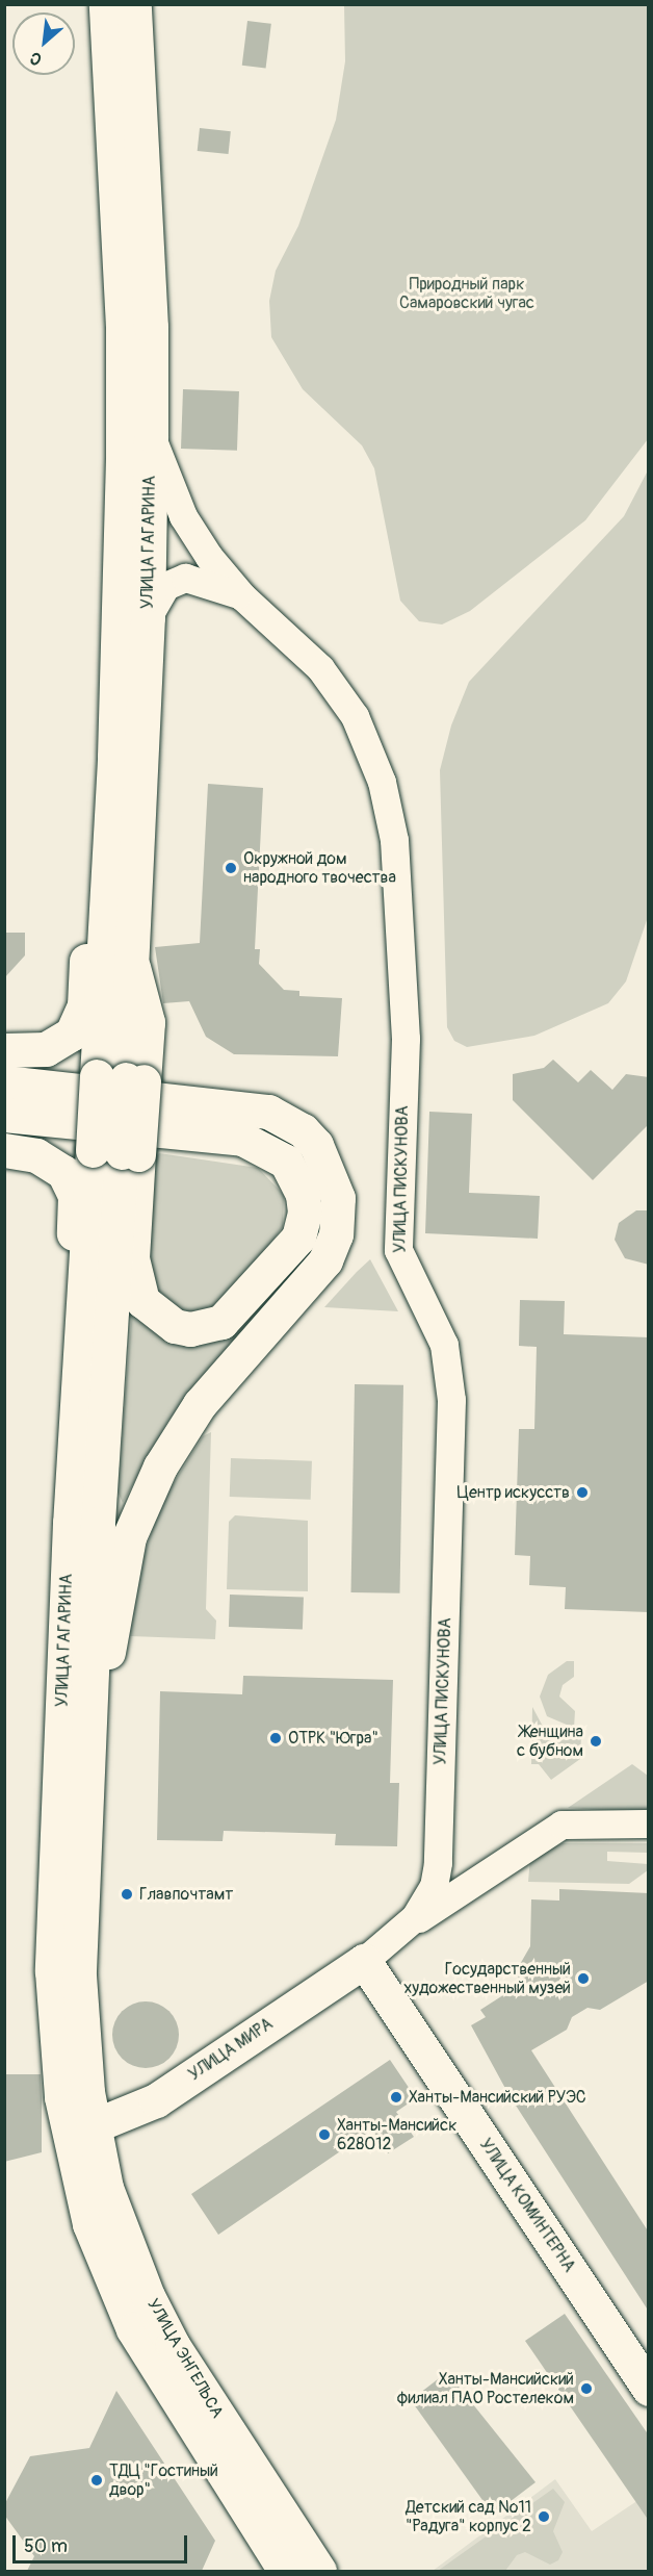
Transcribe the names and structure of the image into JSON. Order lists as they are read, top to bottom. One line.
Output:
{"streets":{"main road":["УЛИЦА ГАГАРИНА","УЛИЦА МИРА","УЛИЦА КОМИНТЕРНА","УЛИЦА ЭНГЕЛЬСА"],"street":["УЛИЦА ПИСКУНОВА"]},"crossings":[["УЛИЦА ГАГАРИНА","УЛИЦА ПИСКУНОВА"],["УЛИЦА ГАГАРИНА","УЛИЦА МИРА"],["УЛИЦА ГАГАРИНА","УЛИЦА ЭНГЕЛЬСА"],["УЛИЦА ПИСКУНОВА","УЛИЦА МИРА"],["УЛИЦА ПИСКУНОВА","УЛИЦА КОМИНТЕРНА"],["УЛИЦА МИРА","УЛИЦА КОМИНТЕРНА"],["УЛИЦА МИРА","УЛИЦА ЭНГЕЛЬСА"]],"parks":["Природный парк Самаровский чугас"],"places":["Окружной дом народного твочества","Центр искусств","ОТРК \"Югра\"","Женщина с бубном","Главпочтамт","Государственный художественный музей","Ханты-Мансийский РУЭС","Ханты-Мансийск 628012","Ханты-Мансийский филиал ПАО Ростелеком","ТДЦ \"Гостиный двор\"","Детский сад №11 \"Радуга\" корпус 2"],"scale_bar":"50 m","north":"bottom left"}
